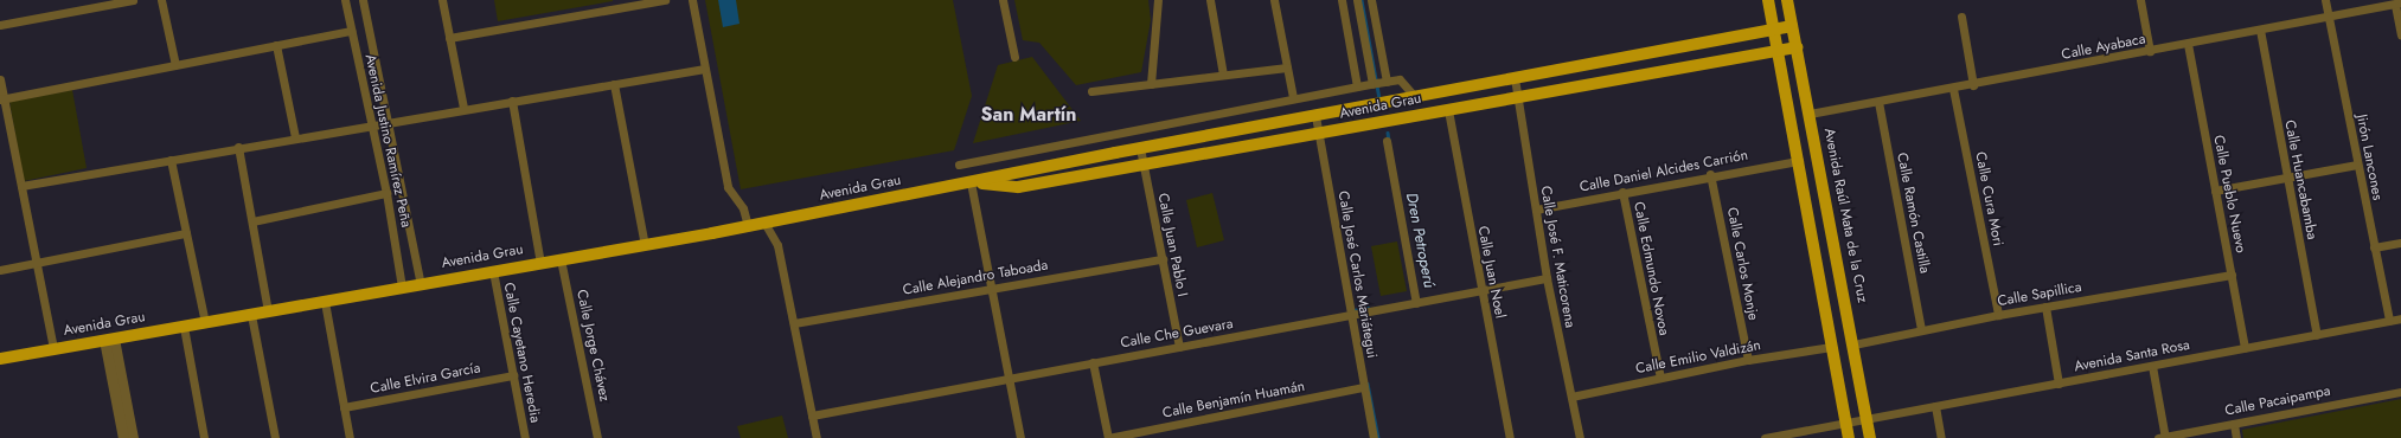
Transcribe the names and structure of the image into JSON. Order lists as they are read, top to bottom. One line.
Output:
{"streets":{"main road":["Avenida Grau","Avenida Raúl Mata de la Cruz"],"street":["Calle Ayabaca","Avenida Justino Ramírez Peña","Jirón Lancones","Calle Daniel Alcides Carrión","Calle Huancabamba","Calle Pueblo Nuevo","Calle Cura Mori","Calle Ramón Castilla","Calle Juan Pablo I","Calle José F. Maticorena","Calle Carlos Monje","Calle Edmundo Novoa","Calle Juan Noel","Calle José Carlos Mariátegui","Calle Alejandro Taboada","Calle Sapillica","Calle Che Guevara","Calle Jorge Chávez","Calle Cayetano Heredia","Avenida Santa Rosa","Calle Emilio Valdizán","Calle Elvira García","Calle Benjamín Huamán","Calle Pacaipampa"]},"crossings":[["Calle Ayabaca","Jirón Lancones"],["Calle Ayabaca","Calle Huancabamba"],["Calle Ayabaca","Calle Pueblo Nuevo"],["Calle Ayabaca","Calle Cura Mori"],["Calle Ayabaca","Calle Ramón Castilla"],["Calle Ayabaca","Avenida Raúl Mata de la Cruz"],["Avenida Grau","Avenida Justino Ramírez Peña"],["Avenida Grau","Avenida Raúl Mata de la Cruz"],["Avenida Grau","Calle Juan Pablo I"],["Avenida Grau","Calle José F. Maticorena"],["Avenida Grau","Calle Juan Noel"],["Avenida Grau","Calle José Carlos Mariátegui"],["Avenida Grau","Calle Jorge Chávez"],["Avenida Grau","Calle Cayetano Heredia"],["Jirón Lancones","Avenida Santa Rosa"],["Calle Daniel Alcides Carrión","Calle José F. Maticorena"],["Calle Daniel Alcides Carrión","Calle Carlos Monje"],["Calle Daniel Alcides Carrión","Calle Edmundo Novoa"],["Calle Huancabamba","Avenida Santa Rosa"],["Calle Pueblo Nuevo","Calle Sapillica"],["Calle Pueblo Nuevo","Avenida Santa Rosa"],["Calle Cura Mori","Calle Sapillica"],["Calle Ramón Castilla","Calle Sapillica"],["Avenida Raúl Mata de la Cruz","Calle Sapillica"],["Avenida Raúl Mata de la Cruz","Avenida Santa Rosa"],["Calle Juan Pablo I","Calle Alejandro Taboada"],["Calle Juan Pablo I","Calle Che Guevara"],["Calle José F. Maticorena","Calle Che Guevara"],["Calle José F. Maticorena","Calle Emilio Valdizán"],["Calle Carlos Monje","Calle Emilio Valdizán"],["Calle Edmundo Novoa","Calle Emilio Valdizán"],["Calle Juan Noel","Calle Che Guevara"],["Calle José Carlos Mariátegui","Calle Che Guevara"],["Calle José Carlos Mariátegui","Calle Benjamín Huamán"],["Calle Cayetano Heredia","Calle Elvira García"]],"districts":["San Martín"],"water":["Dren Petroperú"]}
